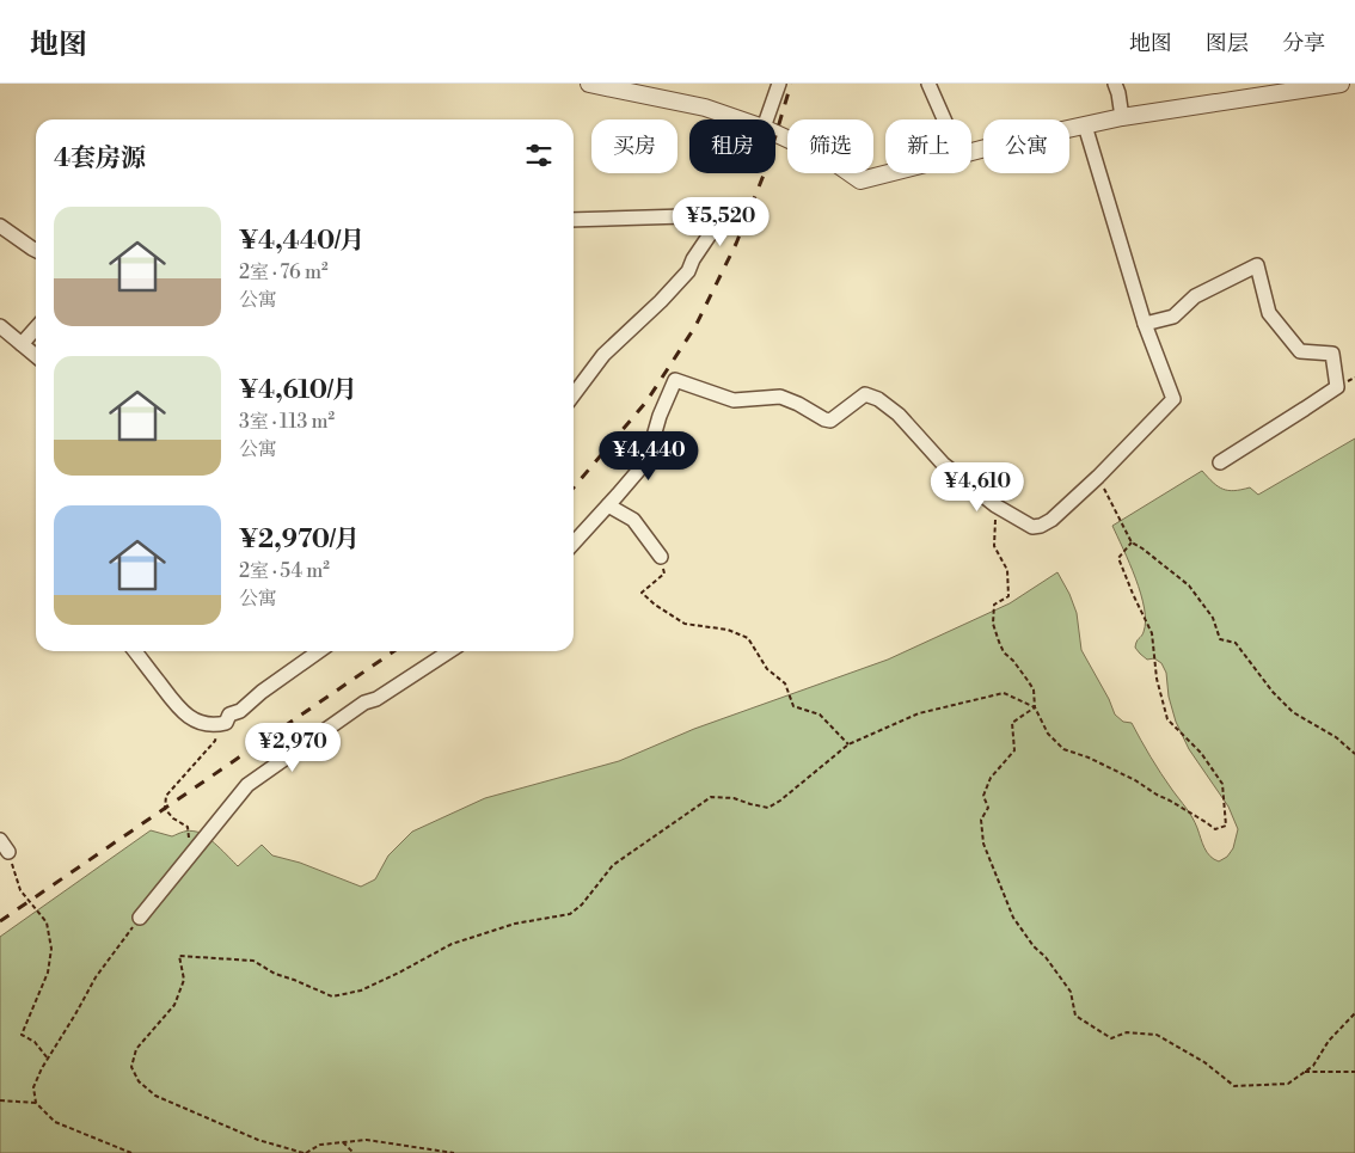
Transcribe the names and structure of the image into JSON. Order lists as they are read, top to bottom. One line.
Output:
{"page":{"header":"地图","nav":["地图","图层","分享"],"chip":["买房","租房","筛选","新上","公寓"],"heading":"4套房源","list":[{"name":"¥4,440/月","note":"2室 · 76 m² · 公寓"},{"name":"¥4,610/月","note":"3室 · 113 m² · 公寓"},{"name":"¥2,970/月","note":"2室 · 54 m² · 公寓"}],"price":["¥5,520","¥4,440","¥4,610","¥2,970"]}}
